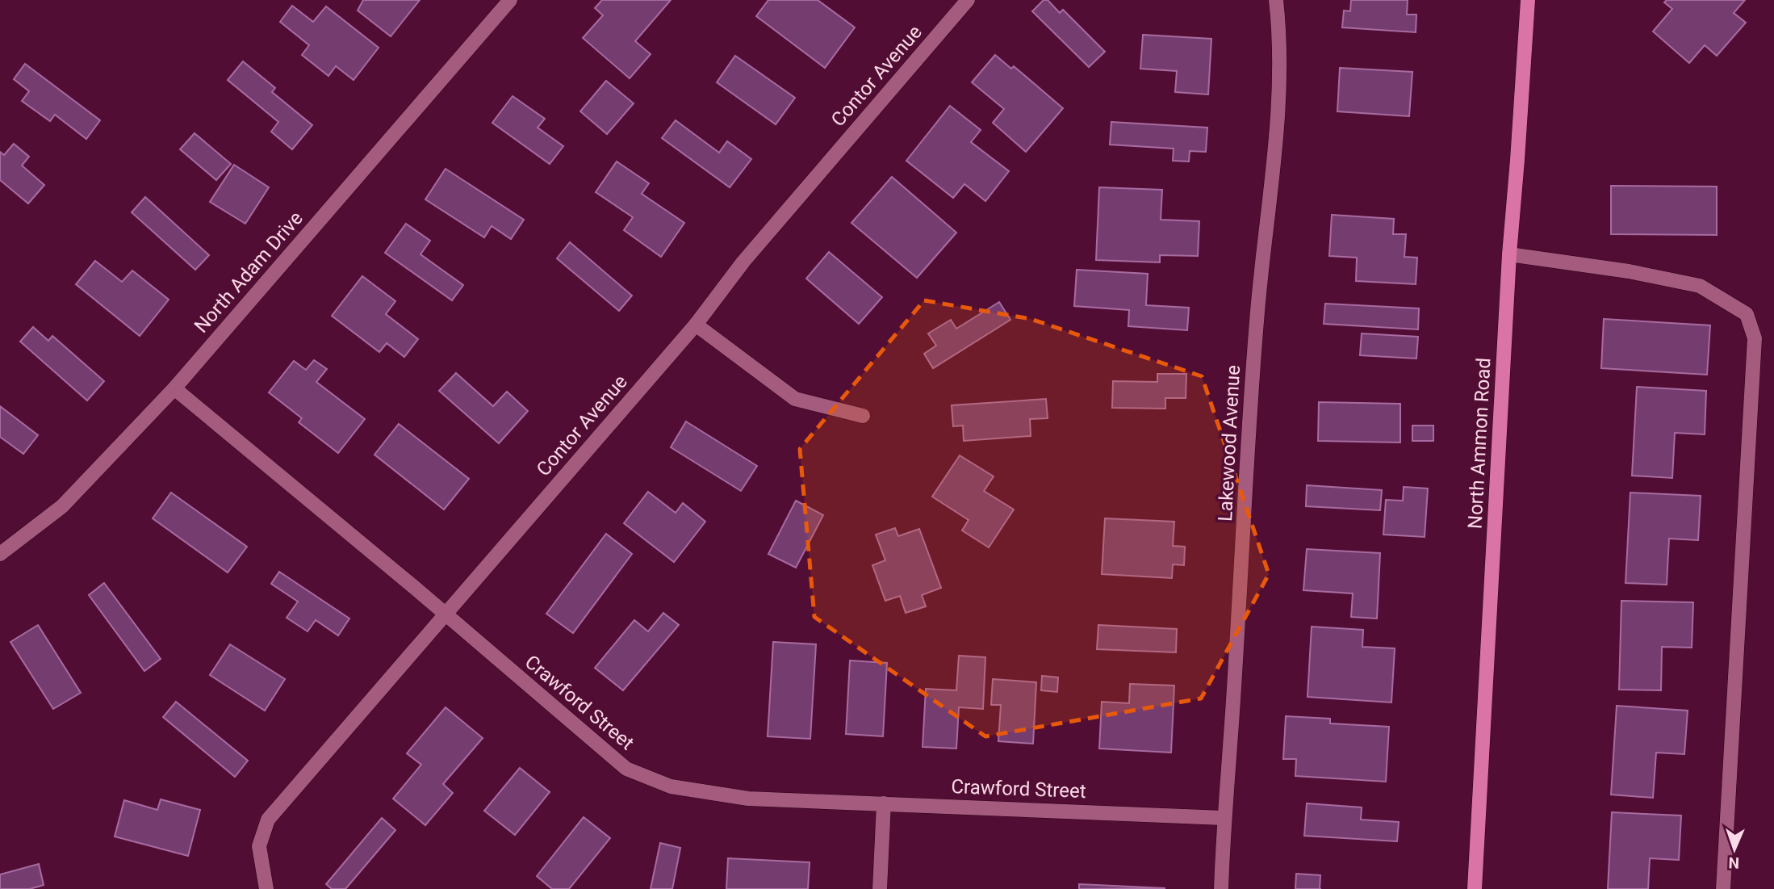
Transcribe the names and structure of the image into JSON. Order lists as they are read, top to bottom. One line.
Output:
{"streets":{"main road":["North Ammon Road"],"street":["Contor Avenue","North Adam Drive","Lakewood Avenue","Crawford Street"]},"crossings":[["Contor Avenue","Crawford Street"],["North Adam Drive","Crawford Street"],["Lakewood Avenue","Crawford Street"]],"north":"bottom"}
